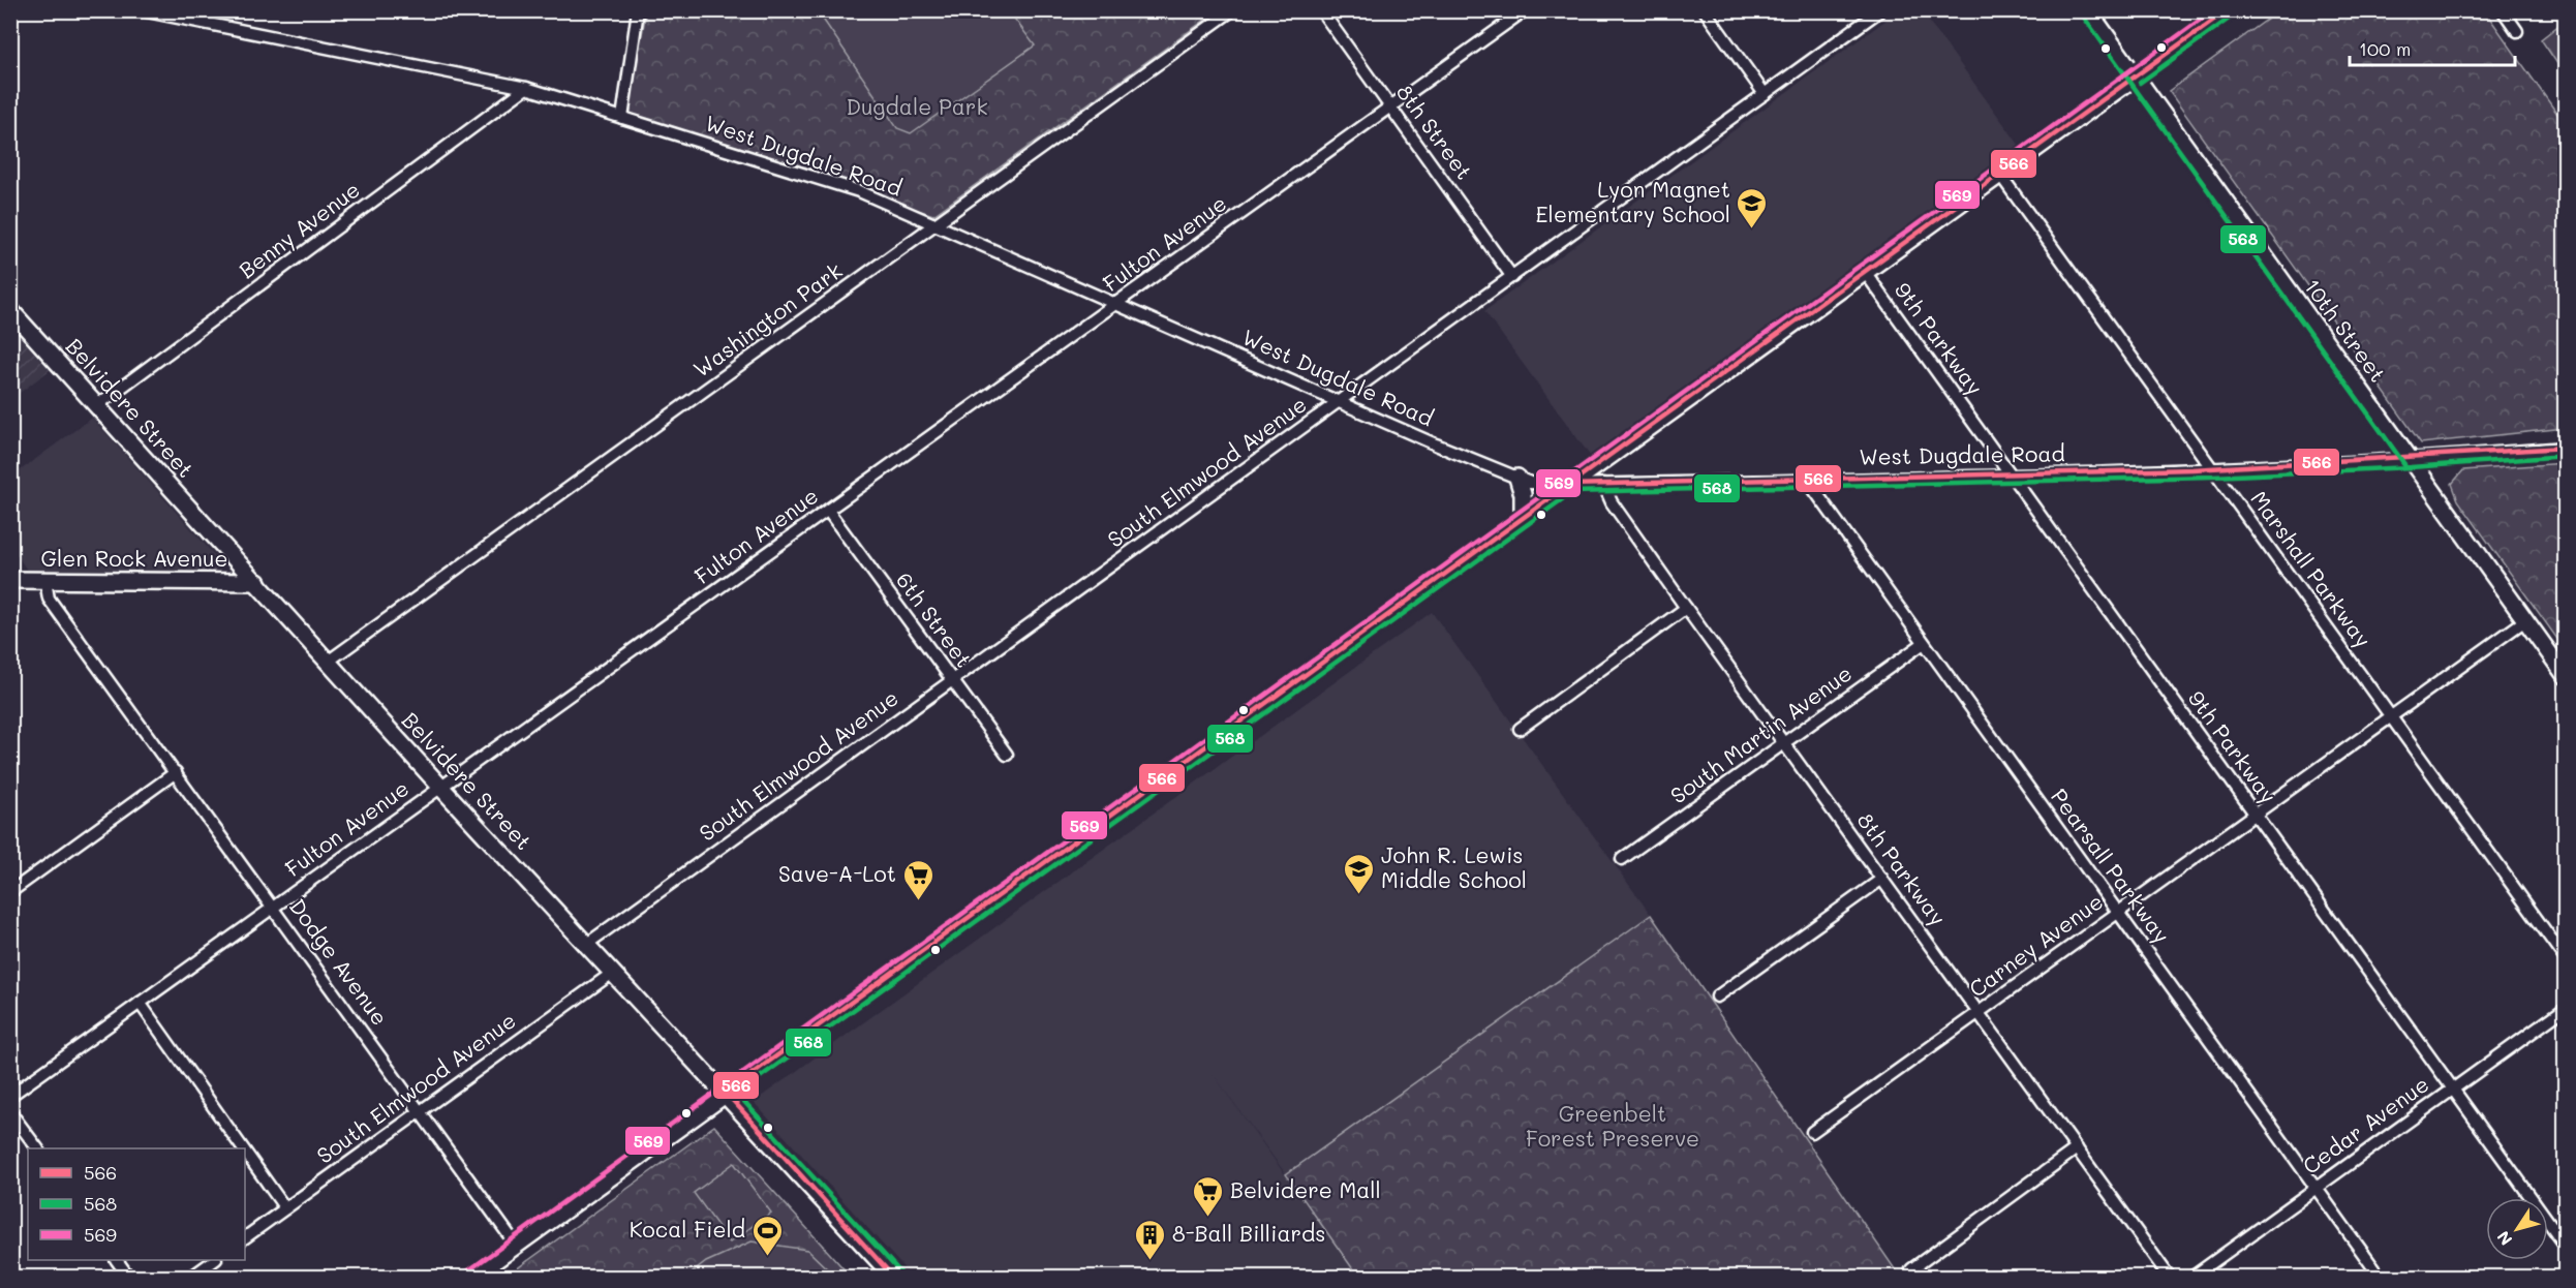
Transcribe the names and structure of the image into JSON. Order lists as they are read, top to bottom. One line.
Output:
{"streets":{"main road":["10th Street","Belvidere Street","Glen Rock Avenue"],"street":["8th Street","West Dugdale Road","Benny Avenue","Fulton Avenue","Washington Park","9th Parkway","South Elmwood Avenue","Marshall Parkway","6th Street","South Martin Avenue","Pearsall Parkway","8th Parkway","Carney Avenue","Dodge Avenue","Cedar Avenue"]},"crossings":[["8th Street","Fulton Avenue"],["8th Street","South Elmwood Avenue"],["West Dugdale Road","Benny Avenue"],["West Dugdale Road","Fulton Avenue"],["West Dugdale Road","Washington Park"],["West Dugdale Road","10th Street"],["West Dugdale Road","9th Parkway"],["West Dugdale Road","South Elmwood Avenue"],["West Dugdale Road","Marshall Parkway"],["West Dugdale Road","Pearsall Parkway"],["West Dugdale Road","8th Parkway"],["Benny Avenue","Belvidere Street"],["Fulton Avenue","Belvidere Street"],["Fulton Avenue","6th Street"],["Fulton Avenue","Dodge Avenue"],["Washington Park","Belvidere Street"],["10th Street","Carney Avenue"],["9th Parkway","Carney Avenue"],["9th Parkway","Cedar Avenue"],["Belvidere Street","South Elmwood Avenue"],["Belvidere Street","Glen Rock Avenue"],["South Elmwood Avenue","6th Street"],["South Elmwood Avenue","Dodge Avenue"],["Glen Rock Avenue","Dodge Avenue"],["Marshall Parkway","Carney Avenue"],["South Martin Avenue","Pearsall Parkway"],["South Martin Avenue","8th Parkway"],["Pearsall Parkway","Carney Avenue"],["Pearsall Parkway","Cedar Avenue"],["8th Parkway","Carney Avenue"]],"parks":["Dugdale Park","Greenbelt Forest Preserve"],"places":{"school or university":["Lyon Magnet Elementary School","John R. Lewis Middle School"],"supermarket":["Save-A-Lot","Belvidere Mall"],"sports":["Kocal Field"],"building":["8-Ball Billiards"]},"lines":["transit line 566","transit line 569","transit line 568"],"legend":["566","568","569"],"scale_bar":"100 m","north":"bottom left"}
